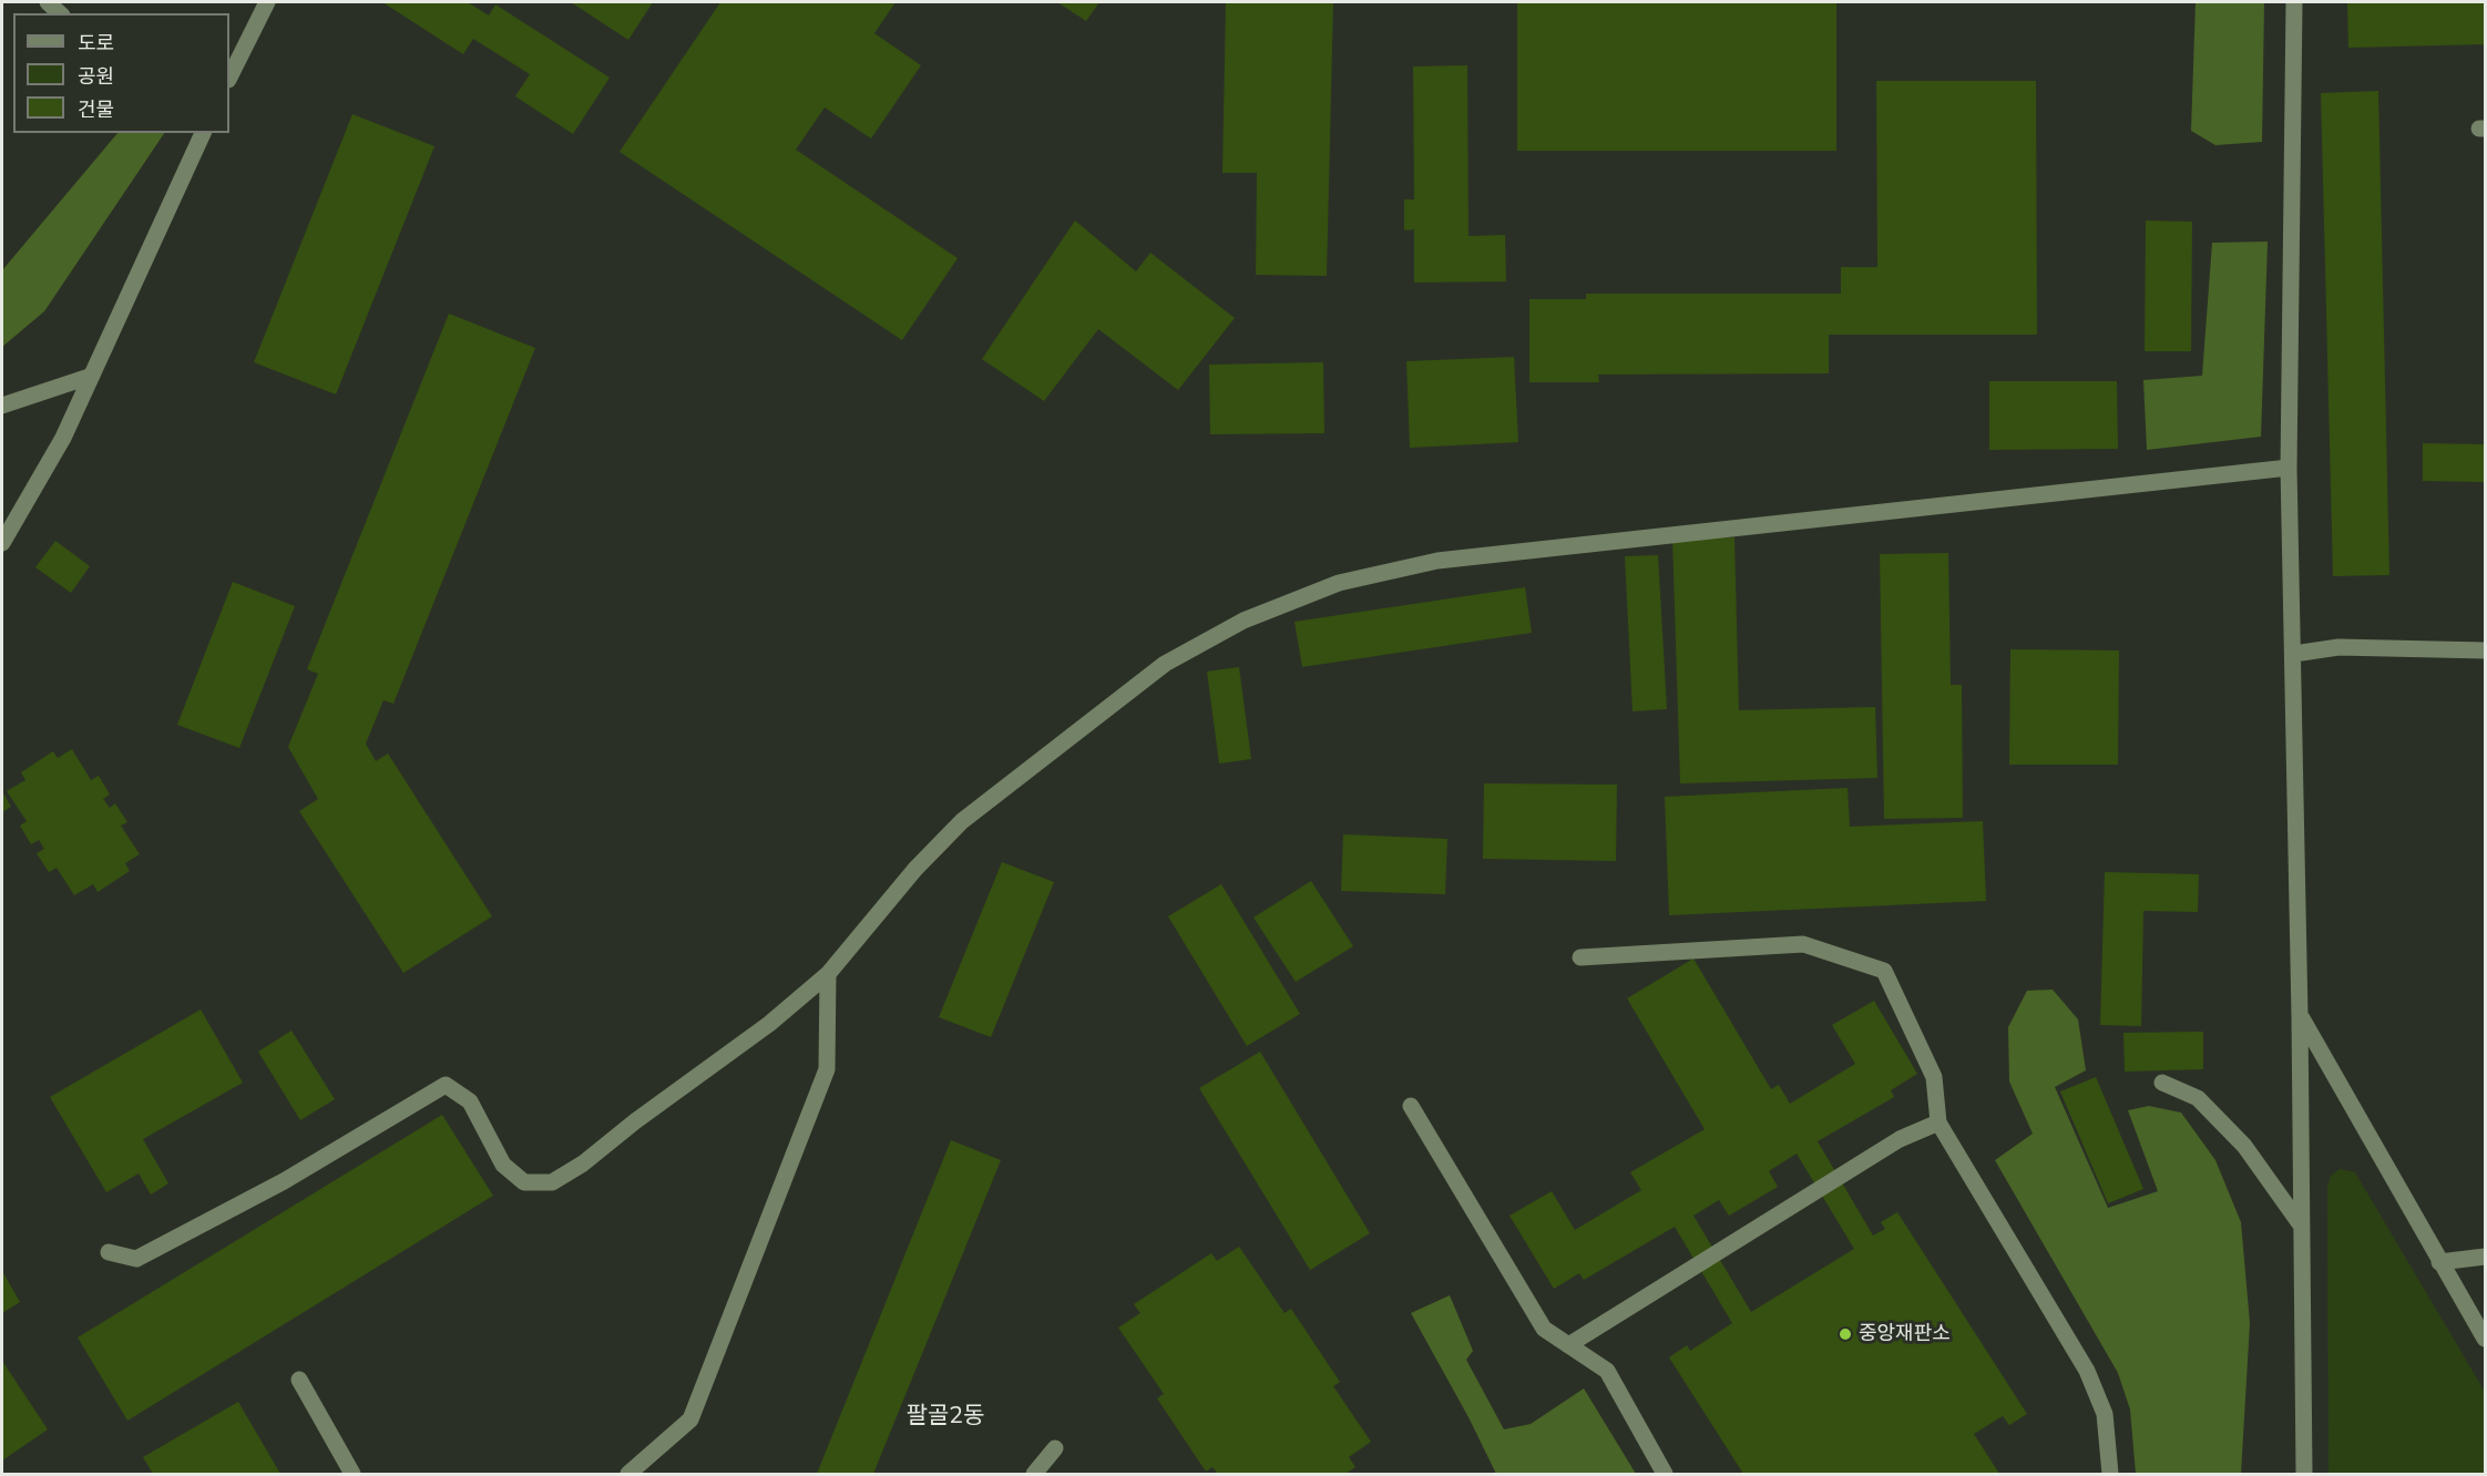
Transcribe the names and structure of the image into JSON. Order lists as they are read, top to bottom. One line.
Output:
{"districts":["팔골2동"],"places":["중앙재판소"],"legend":["도로","공원","건물"]}
